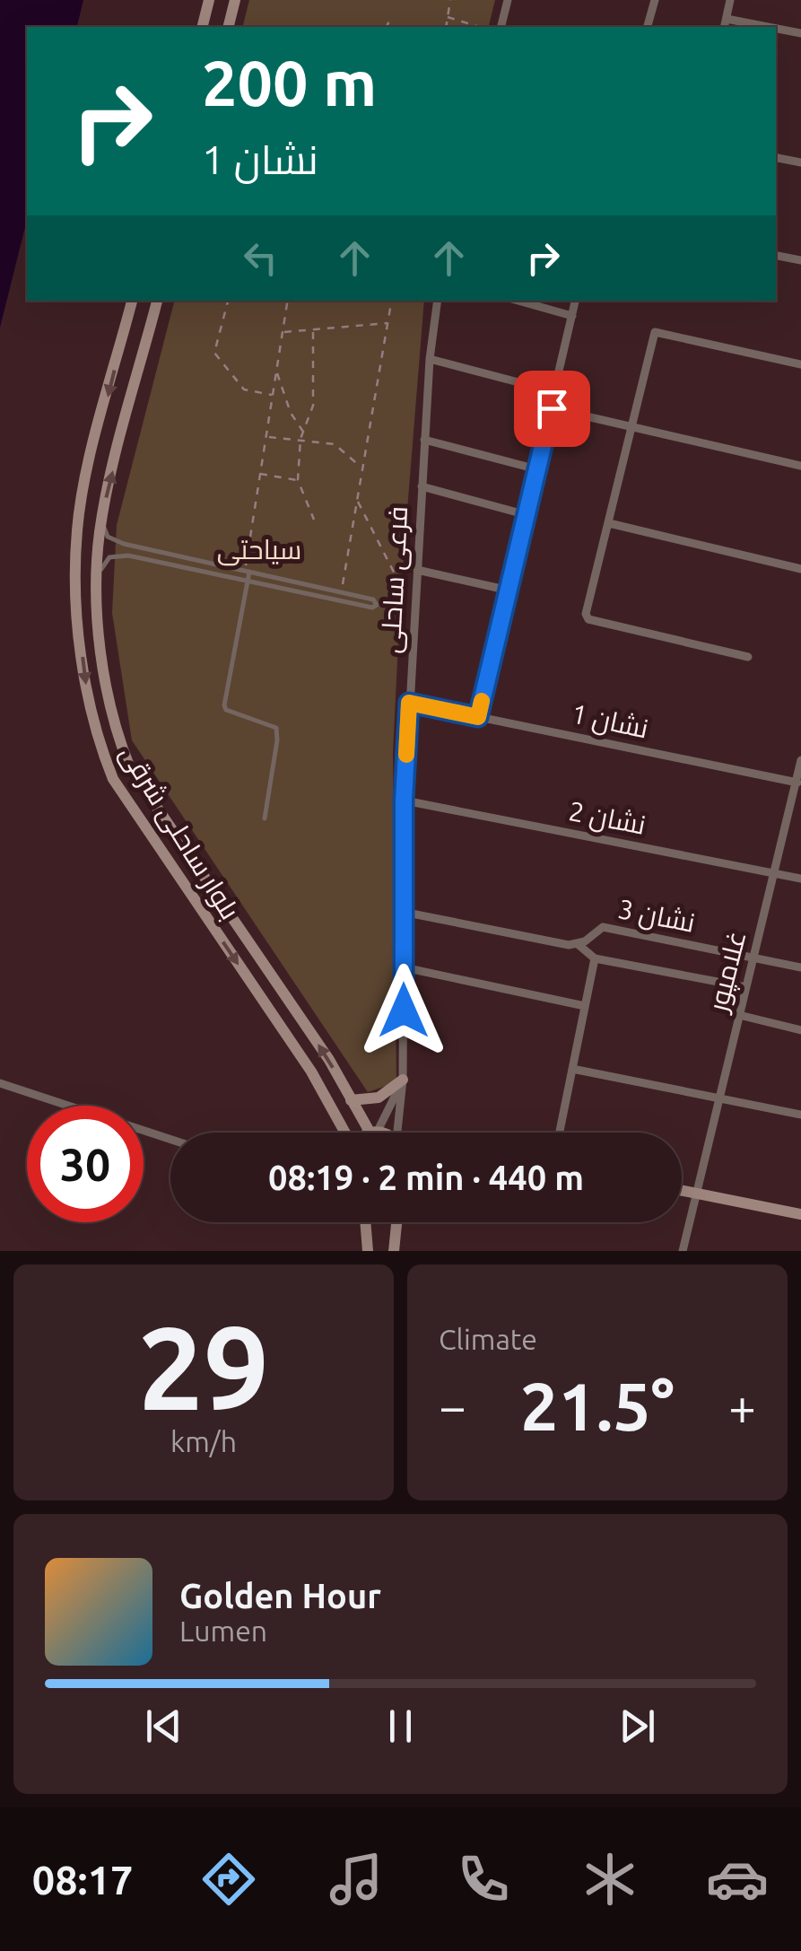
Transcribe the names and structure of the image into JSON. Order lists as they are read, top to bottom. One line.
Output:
{"streets":{"main road":["بلوار ساحلی شرقی"],"street":["فرعی ساحلی","نشان 1","نشان 2","نشان 3","غلامپور"]},"crossings":[["فرعی ساحلی","نشان 1"],["فرعی ساحلی","نشان 2"],["فرعی ساحلی","بلوار ساحلی شرقی"],["نشان 1","غلامپور"],["نشان 2","غلامپور"],["نشان 3","غلامپور"]],"parks":["سیاحتی"],"page":{"turn":["200 m","نشان 1"],"limit":"30","trip":"08:19 · 2 min · 440 m","tile":[["29","km/h"],"Climate"],"heat":["−","21.5°","+"],"song":["Golden Hour","Lumen"],"tabs":"08:17"}}
